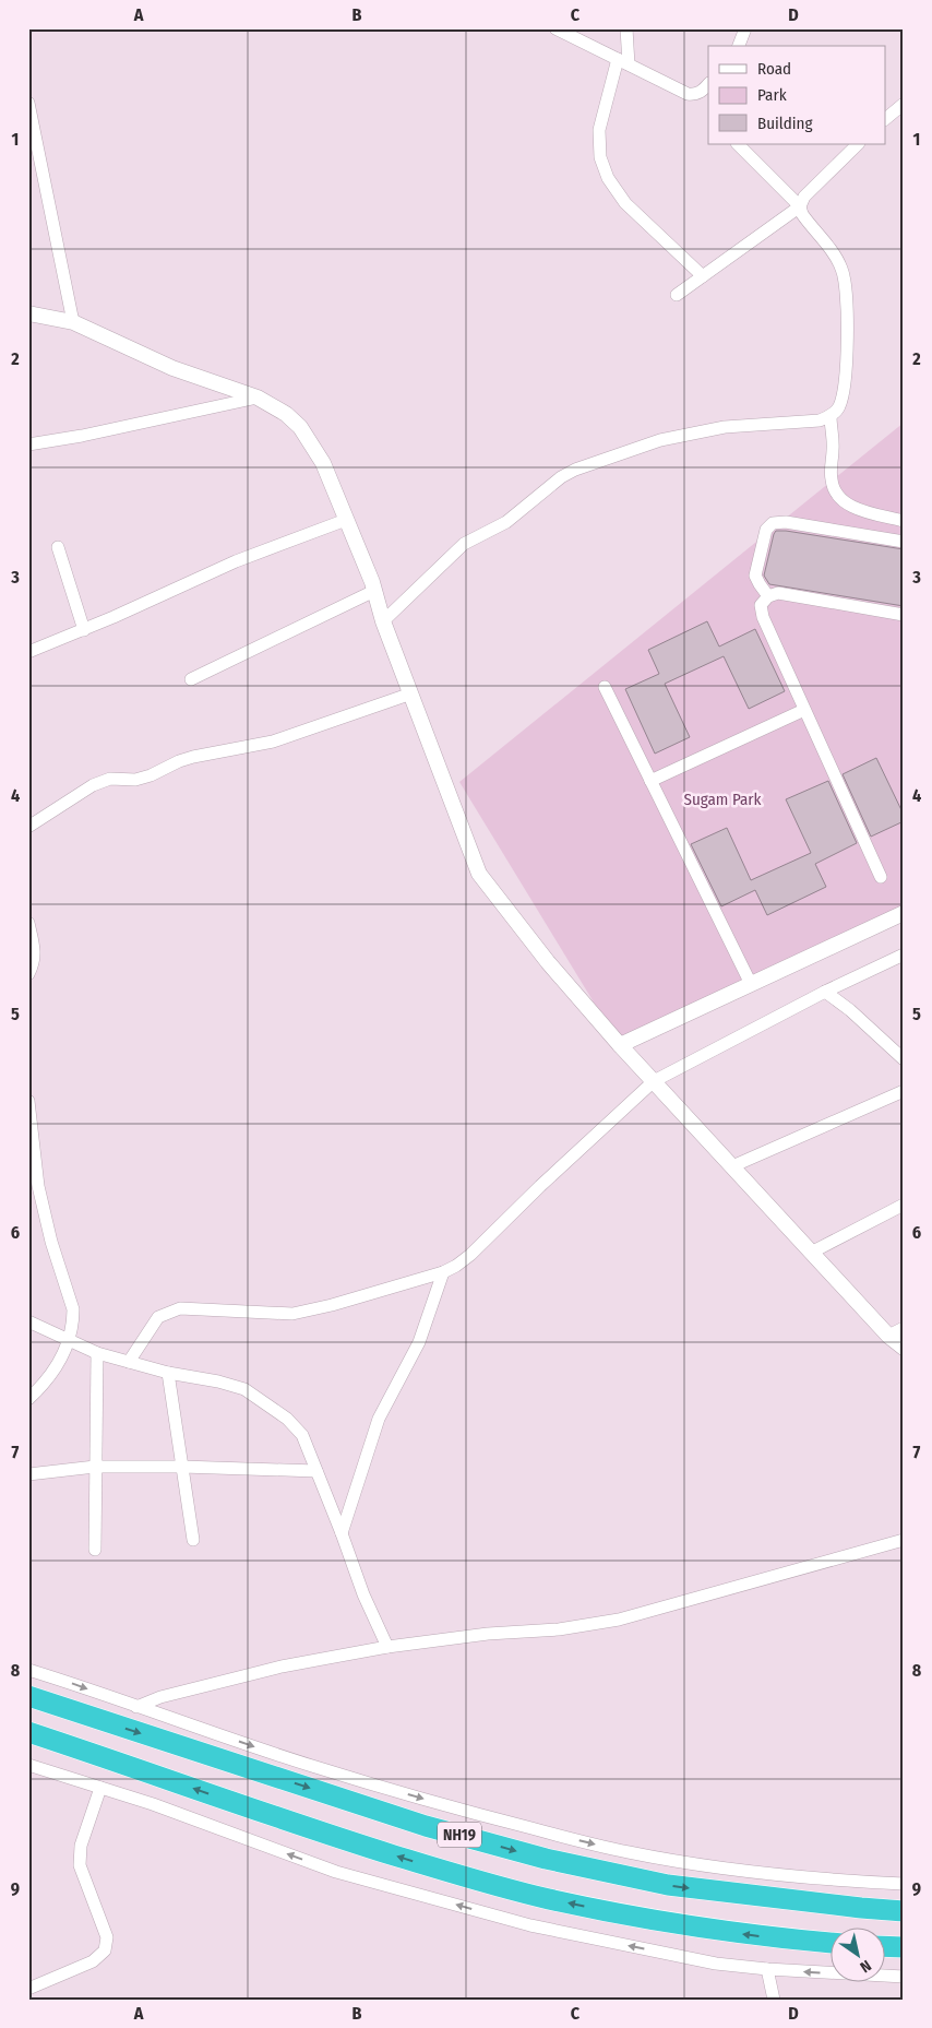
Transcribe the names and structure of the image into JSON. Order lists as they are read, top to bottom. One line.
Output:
{"streets":{"highway":["NH19"]},"parks":["Sugam Park"],"legend":["Road","Park","Building"],"north":"bottom right","grid":{"columns":["A","B","C","D"],"rows":["1","2","3","4","5","6","7","8","9"]}}
